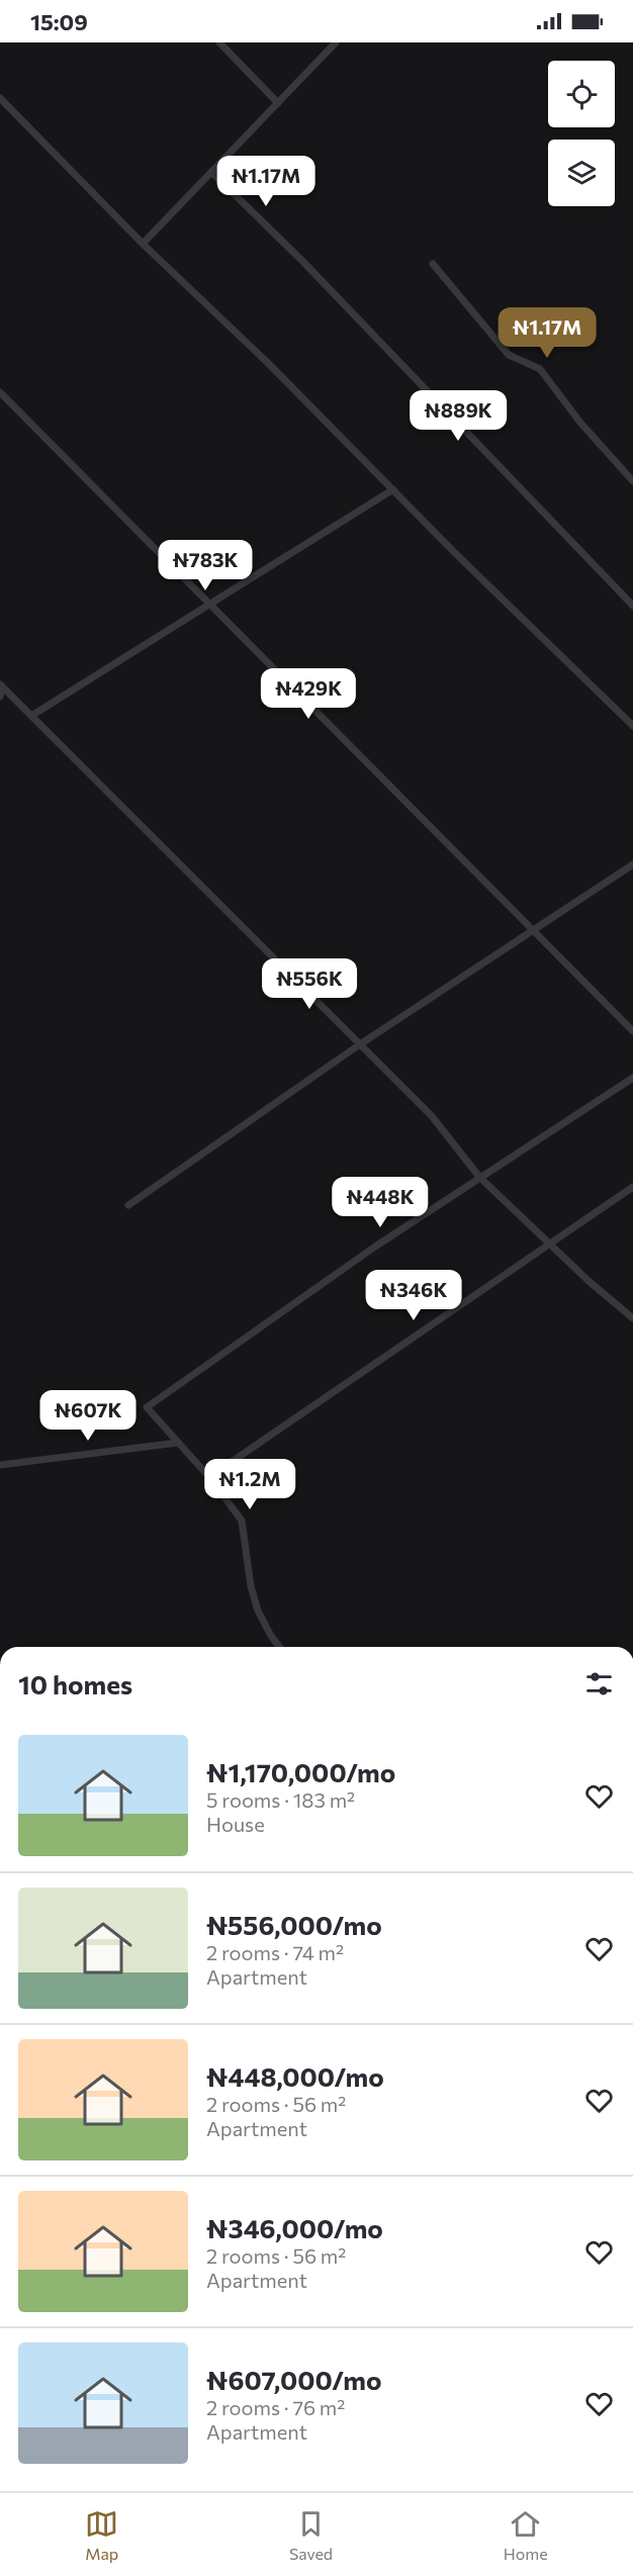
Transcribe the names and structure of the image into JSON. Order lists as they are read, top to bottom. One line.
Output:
{"page":{"status":"15:09","price":["₦1.17M","₦1.17M","₦889K","₦783K","₦429K","₦556K","₦448K","₦346K","₦607K","₦1.2M"],"heading":"10 homes","list":[{"name":"₦1,170,000/mo","note":"5 rooms · 183 m² · House"},{"name":"₦556,000/mo","note":"2 rooms · 74 m² · Apartment"},{"name":"₦448,000/mo","note":"2 rooms · 56 m² · Apartment"},{"name":"₦346,000/mo","note":"2 rooms · 56 m² · Apartment"},{"name":"₦607,000/mo","note":"2 rooms · 76 m² · Apartment"}],"tabs":["Map","Saved","Home"]}}
